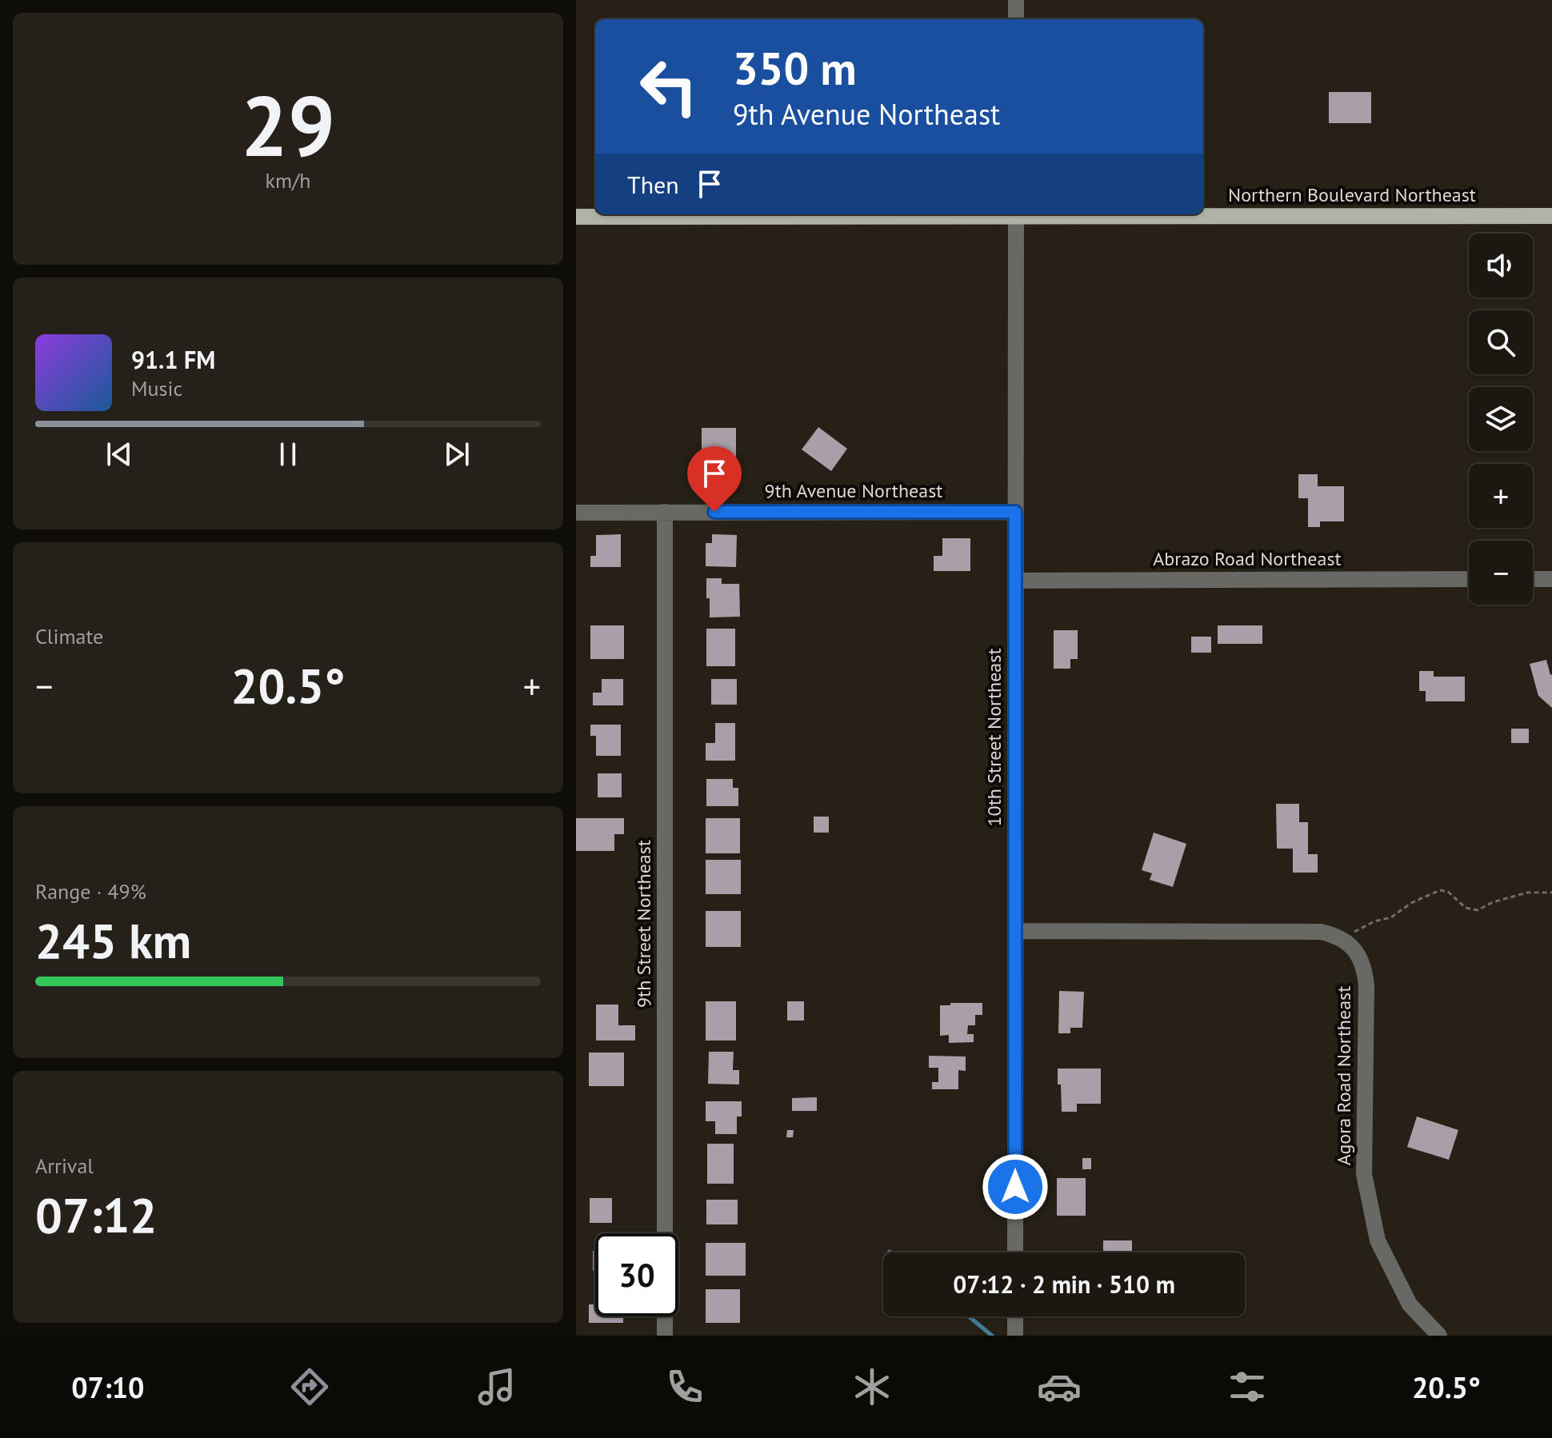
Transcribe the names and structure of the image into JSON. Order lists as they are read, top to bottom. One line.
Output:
{"streets":{"main road":["Northern Boulevard Northeast"],"street":["9th Avenue Northeast","Abrazo Road Northeast","10th Street Northeast","9th Street Northeast","Agora Road Northeast"]},"crossings":[["Northern Boulevard Northeast","10th Street Northeast"],["9th Avenue Northeast","10th Street Northeast"],["9th Avenue Northeast","9th Street Northeast"],["Abrazo Road Northeast","10th Street Northeast"]],"page":{"tile":[["29","km/h"],"Climate",["Range · 49%","245 km"],["Arrival","07:12"]],"turn":["350 m","9th Avenue Northeast"],"then":"Then","map_buttons":["+","−"],"song":["91.1 FM","Music"],"heat":["−","20.5°","+"],"limit":"30","trip":"07:12 · 2 min · 510 m","tabs":["07:10","20.5°"]}}
